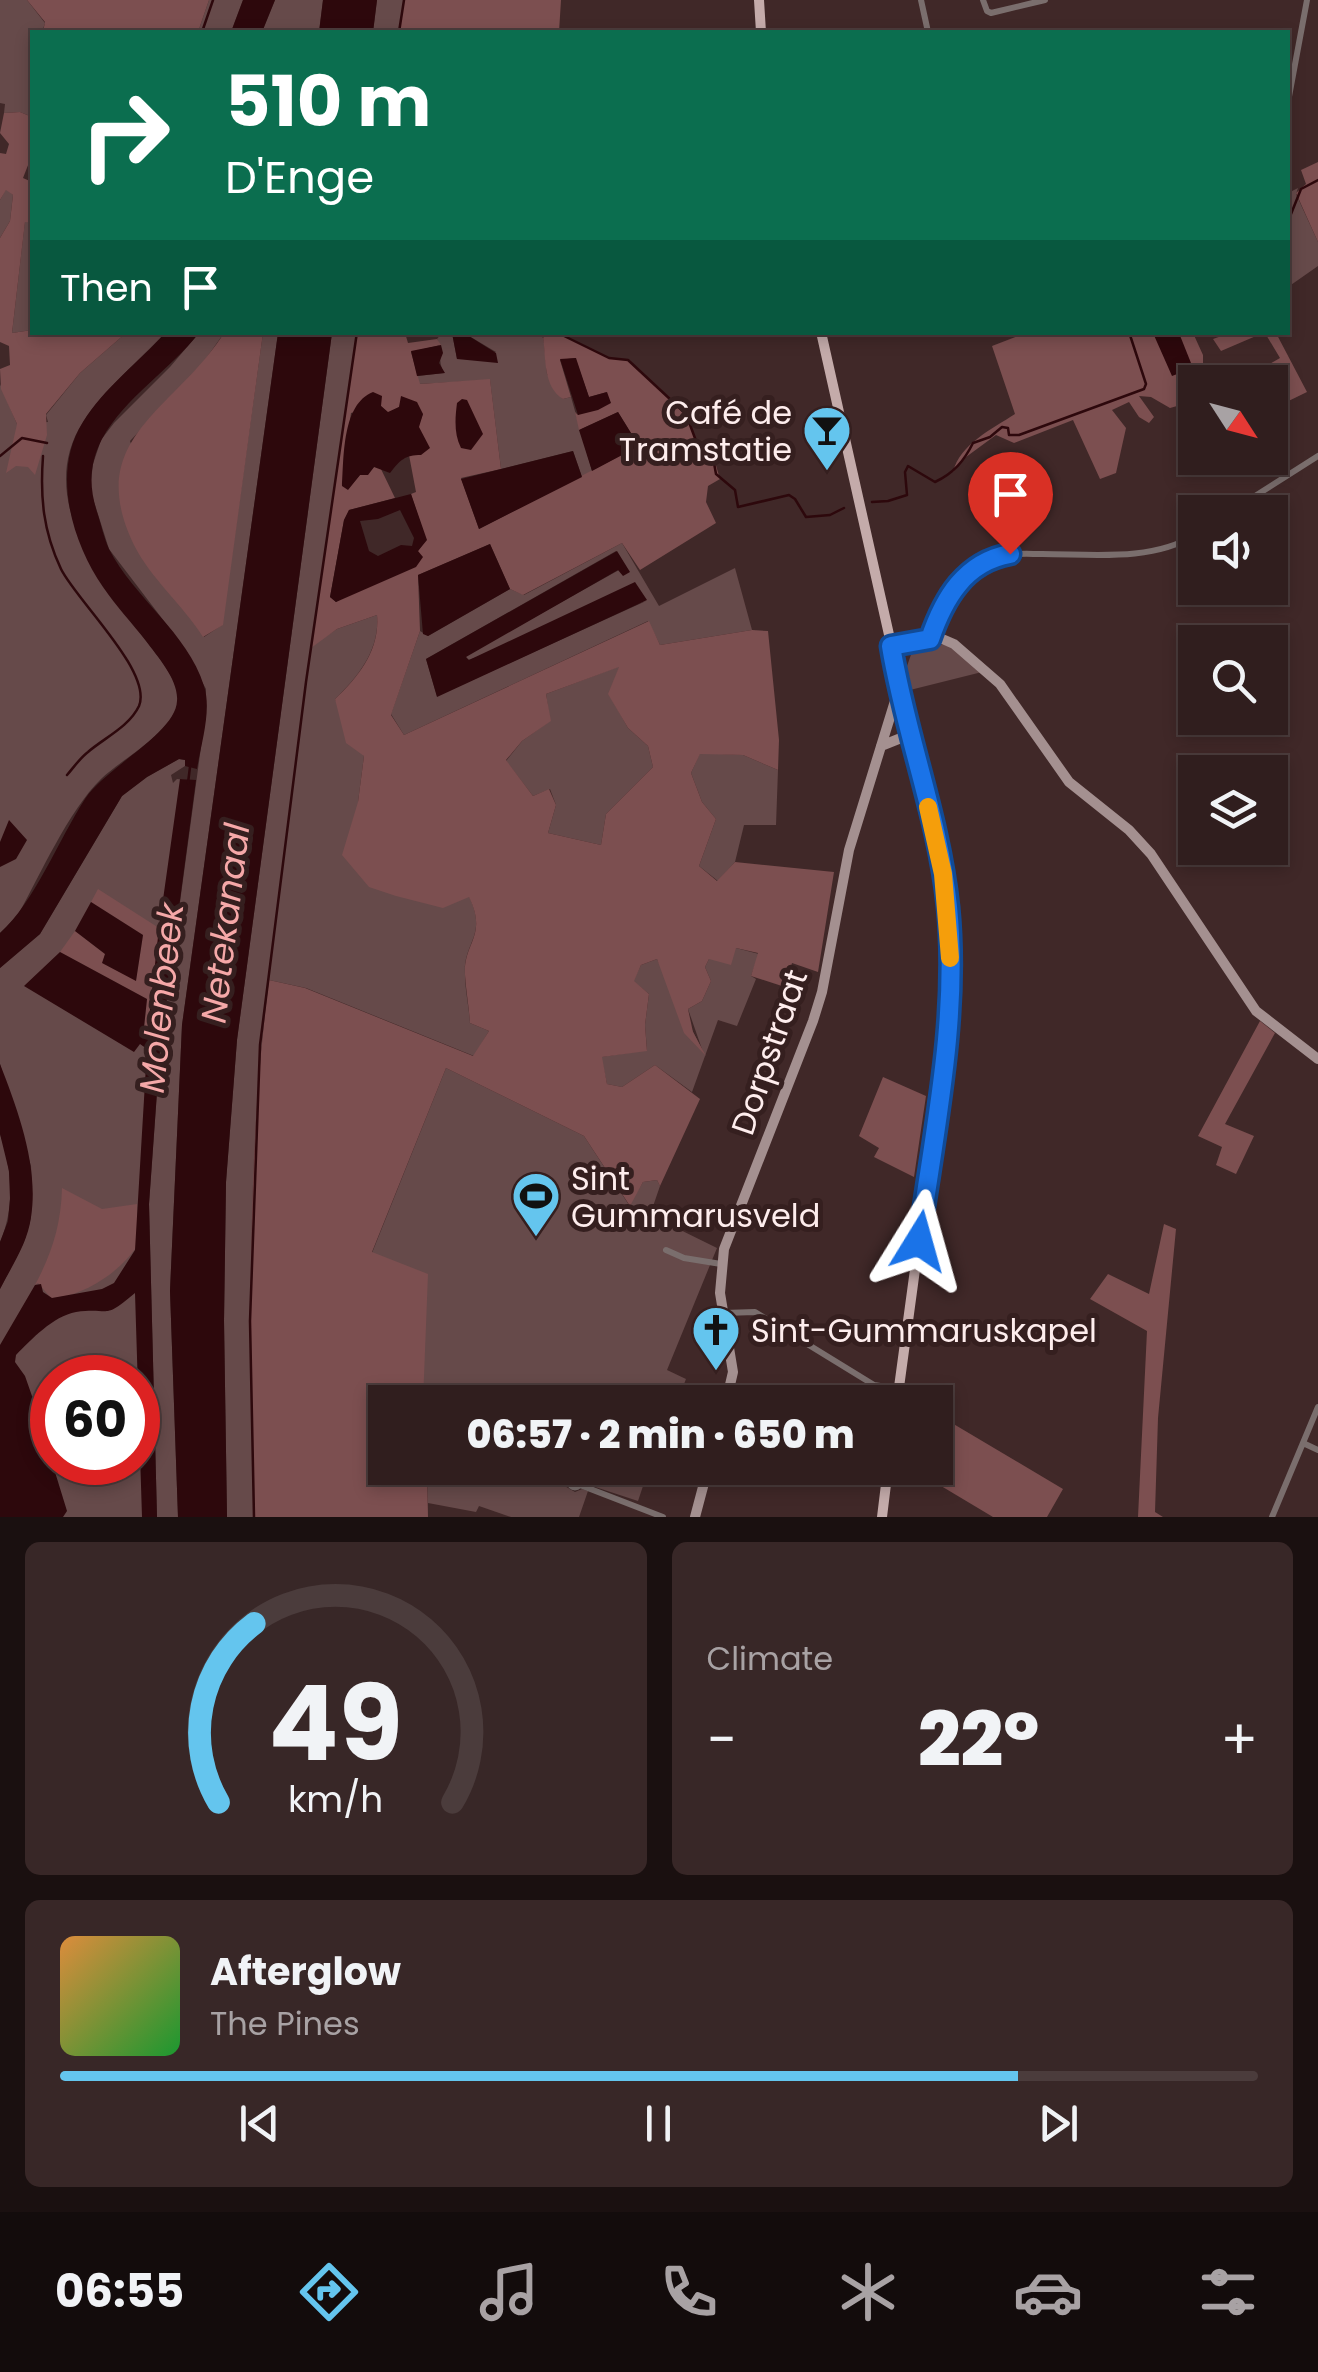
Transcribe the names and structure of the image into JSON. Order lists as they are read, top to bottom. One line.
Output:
{"streets":{"street":["Dorpstraat"]},"water":["Netekanaal","Molenbeek"],"places":{"bar":["Café de Tramstatie"],"sports":["Sint Gummarusveld"],"church":["Sint-Gummaruskapel"]},"north":"bottom right","page":{"turn":["510 m","D'Enge"],"then":"Then","limit":"60","trip":"06:57 · 2 min · 650 m","tile":"Climate","heat":["−","22°","+"],"song":["Afterglow","The Pines"],"tabs":"06:55","gauge":["49","km/h"]}}
